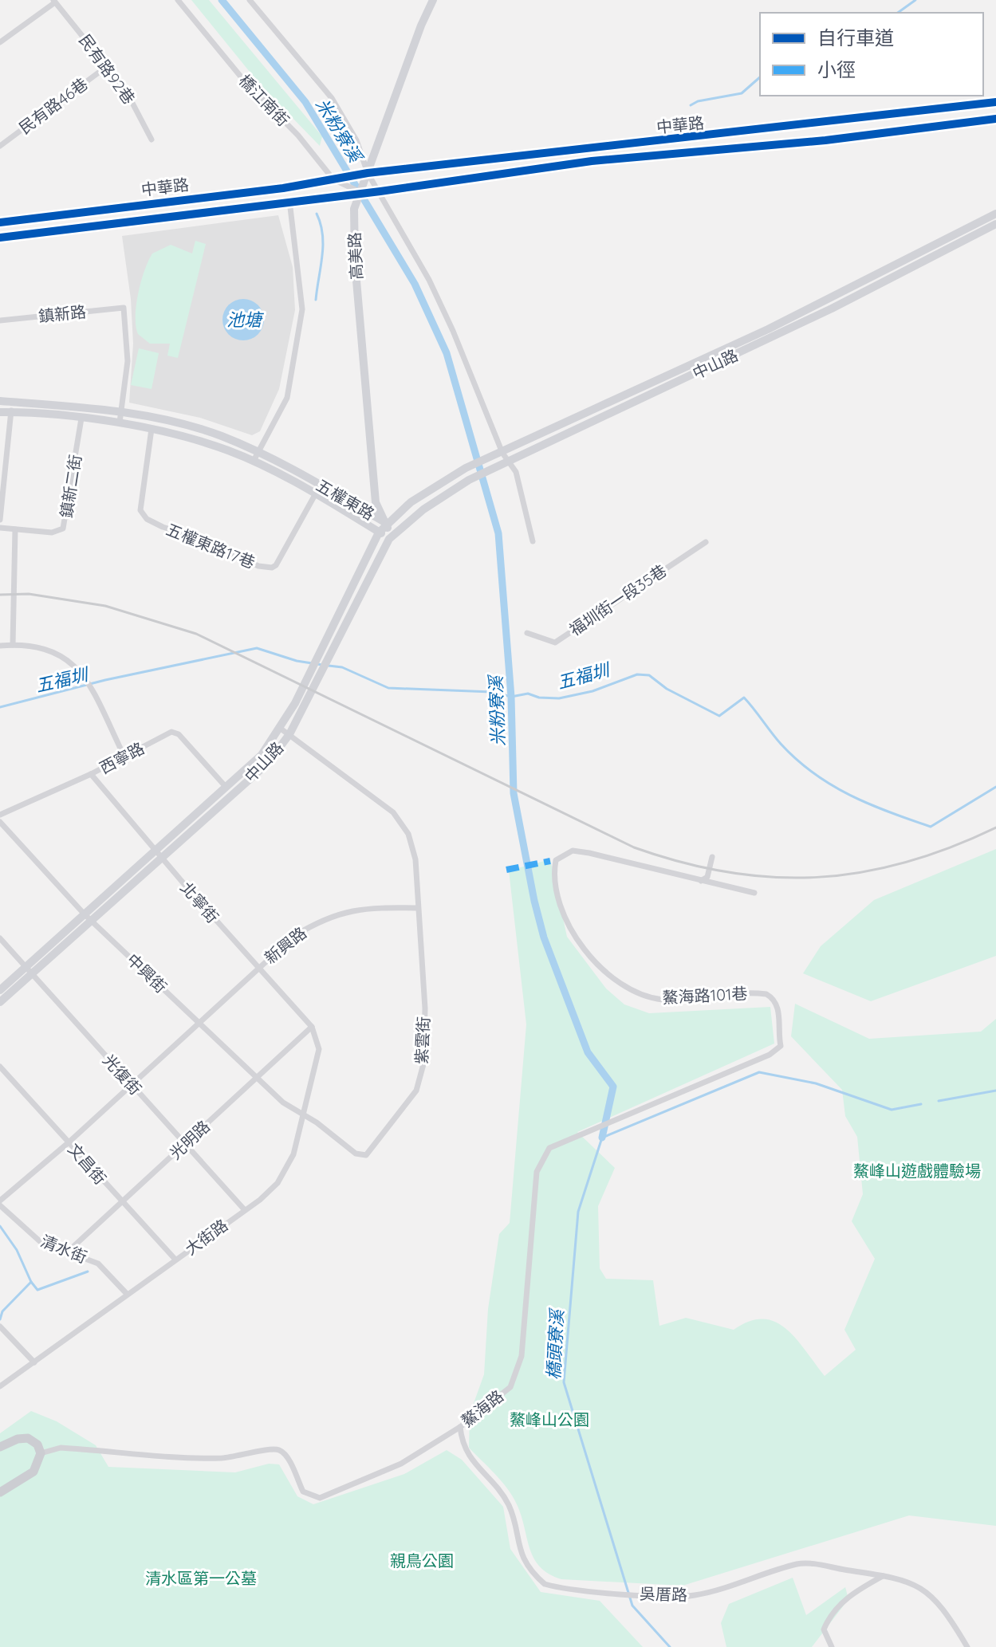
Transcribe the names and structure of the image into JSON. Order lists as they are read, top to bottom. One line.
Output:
{"streets":{"main road":["中華路"],"street":["民有路92巷","橋江南街","民有路46巷","高美路","鎮新路","中山路","鎮新二街","五權東路","五權東路17巷","福圳街一段35巷","西寧路","北寧街","新興路","中興街","鰲海路101巷","紫雲街","光復街","光明路","文昌街","大街路","清水街","鰲海路","吳厝路"]},"crossings":[["民有路92巷","民有路46巷"],["橋江南街","中華路"],["橋江南街","高美路"],["中華路","高美路"],["高美路","中山路"],["高美路","五權東路"],["鎮新路","五權東路"],["中山路","五權東路"],["中山路","西寧路"],["中山路","北寧街"],["中山路","中興街"],["中山路","光復街"],["鎮新二街","五權東路"],["五權東路","五權東路17巷"],["西寧路","北寧街"],["北寧街","新興路"],["北寧街","光明路"],["北寧街","大街路"],["新興路","中興街"],["新興路","紫雲街"],["新興路","光復街"],["新興路","文昌街"],["新興路","清水街"],["中興街","紫雲街"],["中興街","光明路"],["中興街","大街路"],["鰲海路101巷","鰲海路"],["紫雲街","大街路"],["光復街","光明路"],["光復街","大街路"],["光明路","文昌街"],["光明路","大街路"],["光明路","清水街"],["文昌街","大街路"],["大街路","清水街"],["鰲海路","吳厝路"]],"water":["米粉寮溪","池塘","五福圳","橋頭寮溪"],"parks":["鰲峰山遊戲體驗場","鰲峰山公園","親鳥公園","清水區第一公墓"],"legend":["自行車道","小徑"]}
